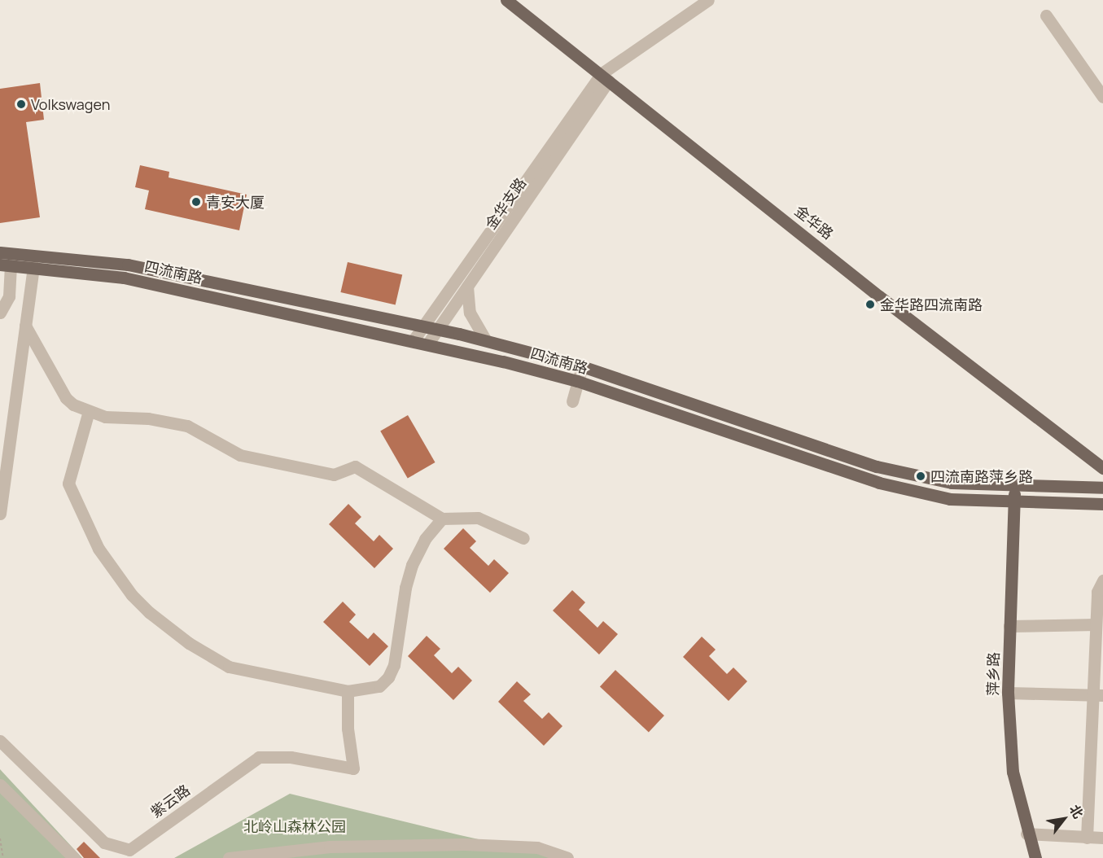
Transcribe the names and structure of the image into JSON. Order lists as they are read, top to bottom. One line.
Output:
{"streets":{"main road":["金华路","四流南路","萍乡路"],"street":["金华支路","紫云路"]},"crossings":[["金华支路","金华路"],["金华支路","四流南路"],["四流南路","萍乡路"]],"parks":["北岭山森林公园"],"places":["Volkswagen","青安大厦","金华路四流南路","四流南路萍乡路"],"north":"top right"}
